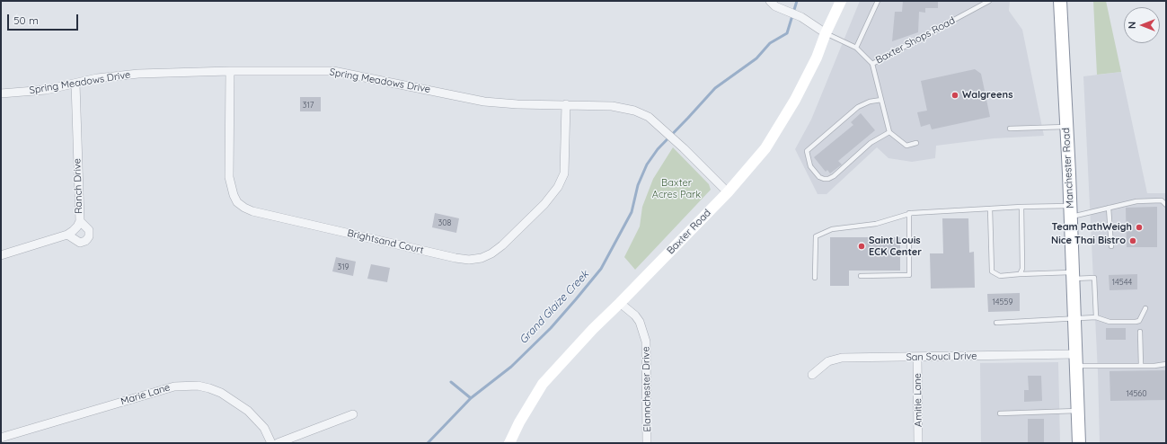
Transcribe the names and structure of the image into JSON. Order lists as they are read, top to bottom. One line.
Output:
{"streets":{"highway":["Manchester Road"],"main road":["Baxter Road"],"street":["Spring Meadows Drive","Ranch Drive","Brightsand Court","San Souci Drive","Elannchester Drive","Marie Lane","Amitie Lane"],"lane":["Baxter Shops Road"]},"crossings":[["Baxter Shops Road","Baxter Road"],["Spring Meadows Drive","Ranch Drive"],["Spring Meadows Drive","Baxter Road"],["Spring Meadows Drive","Brightsand Court"],["Manchester Road","San Souci Drive"],["Baxter Road","Elannchester Drive"],["San Souci Drive","Amitie Lane"]],"water":["Grand Glaize Creek"],"parks":["Baxter Acres Park"],"places":["Walgreens","Team PathWeigh","Nice Thai Bistro","Saint Louis ECK Center"],"house_numbers":["317","308","319","14544","14559","14560"],"scale_bar":"50 m","north":"left"}
